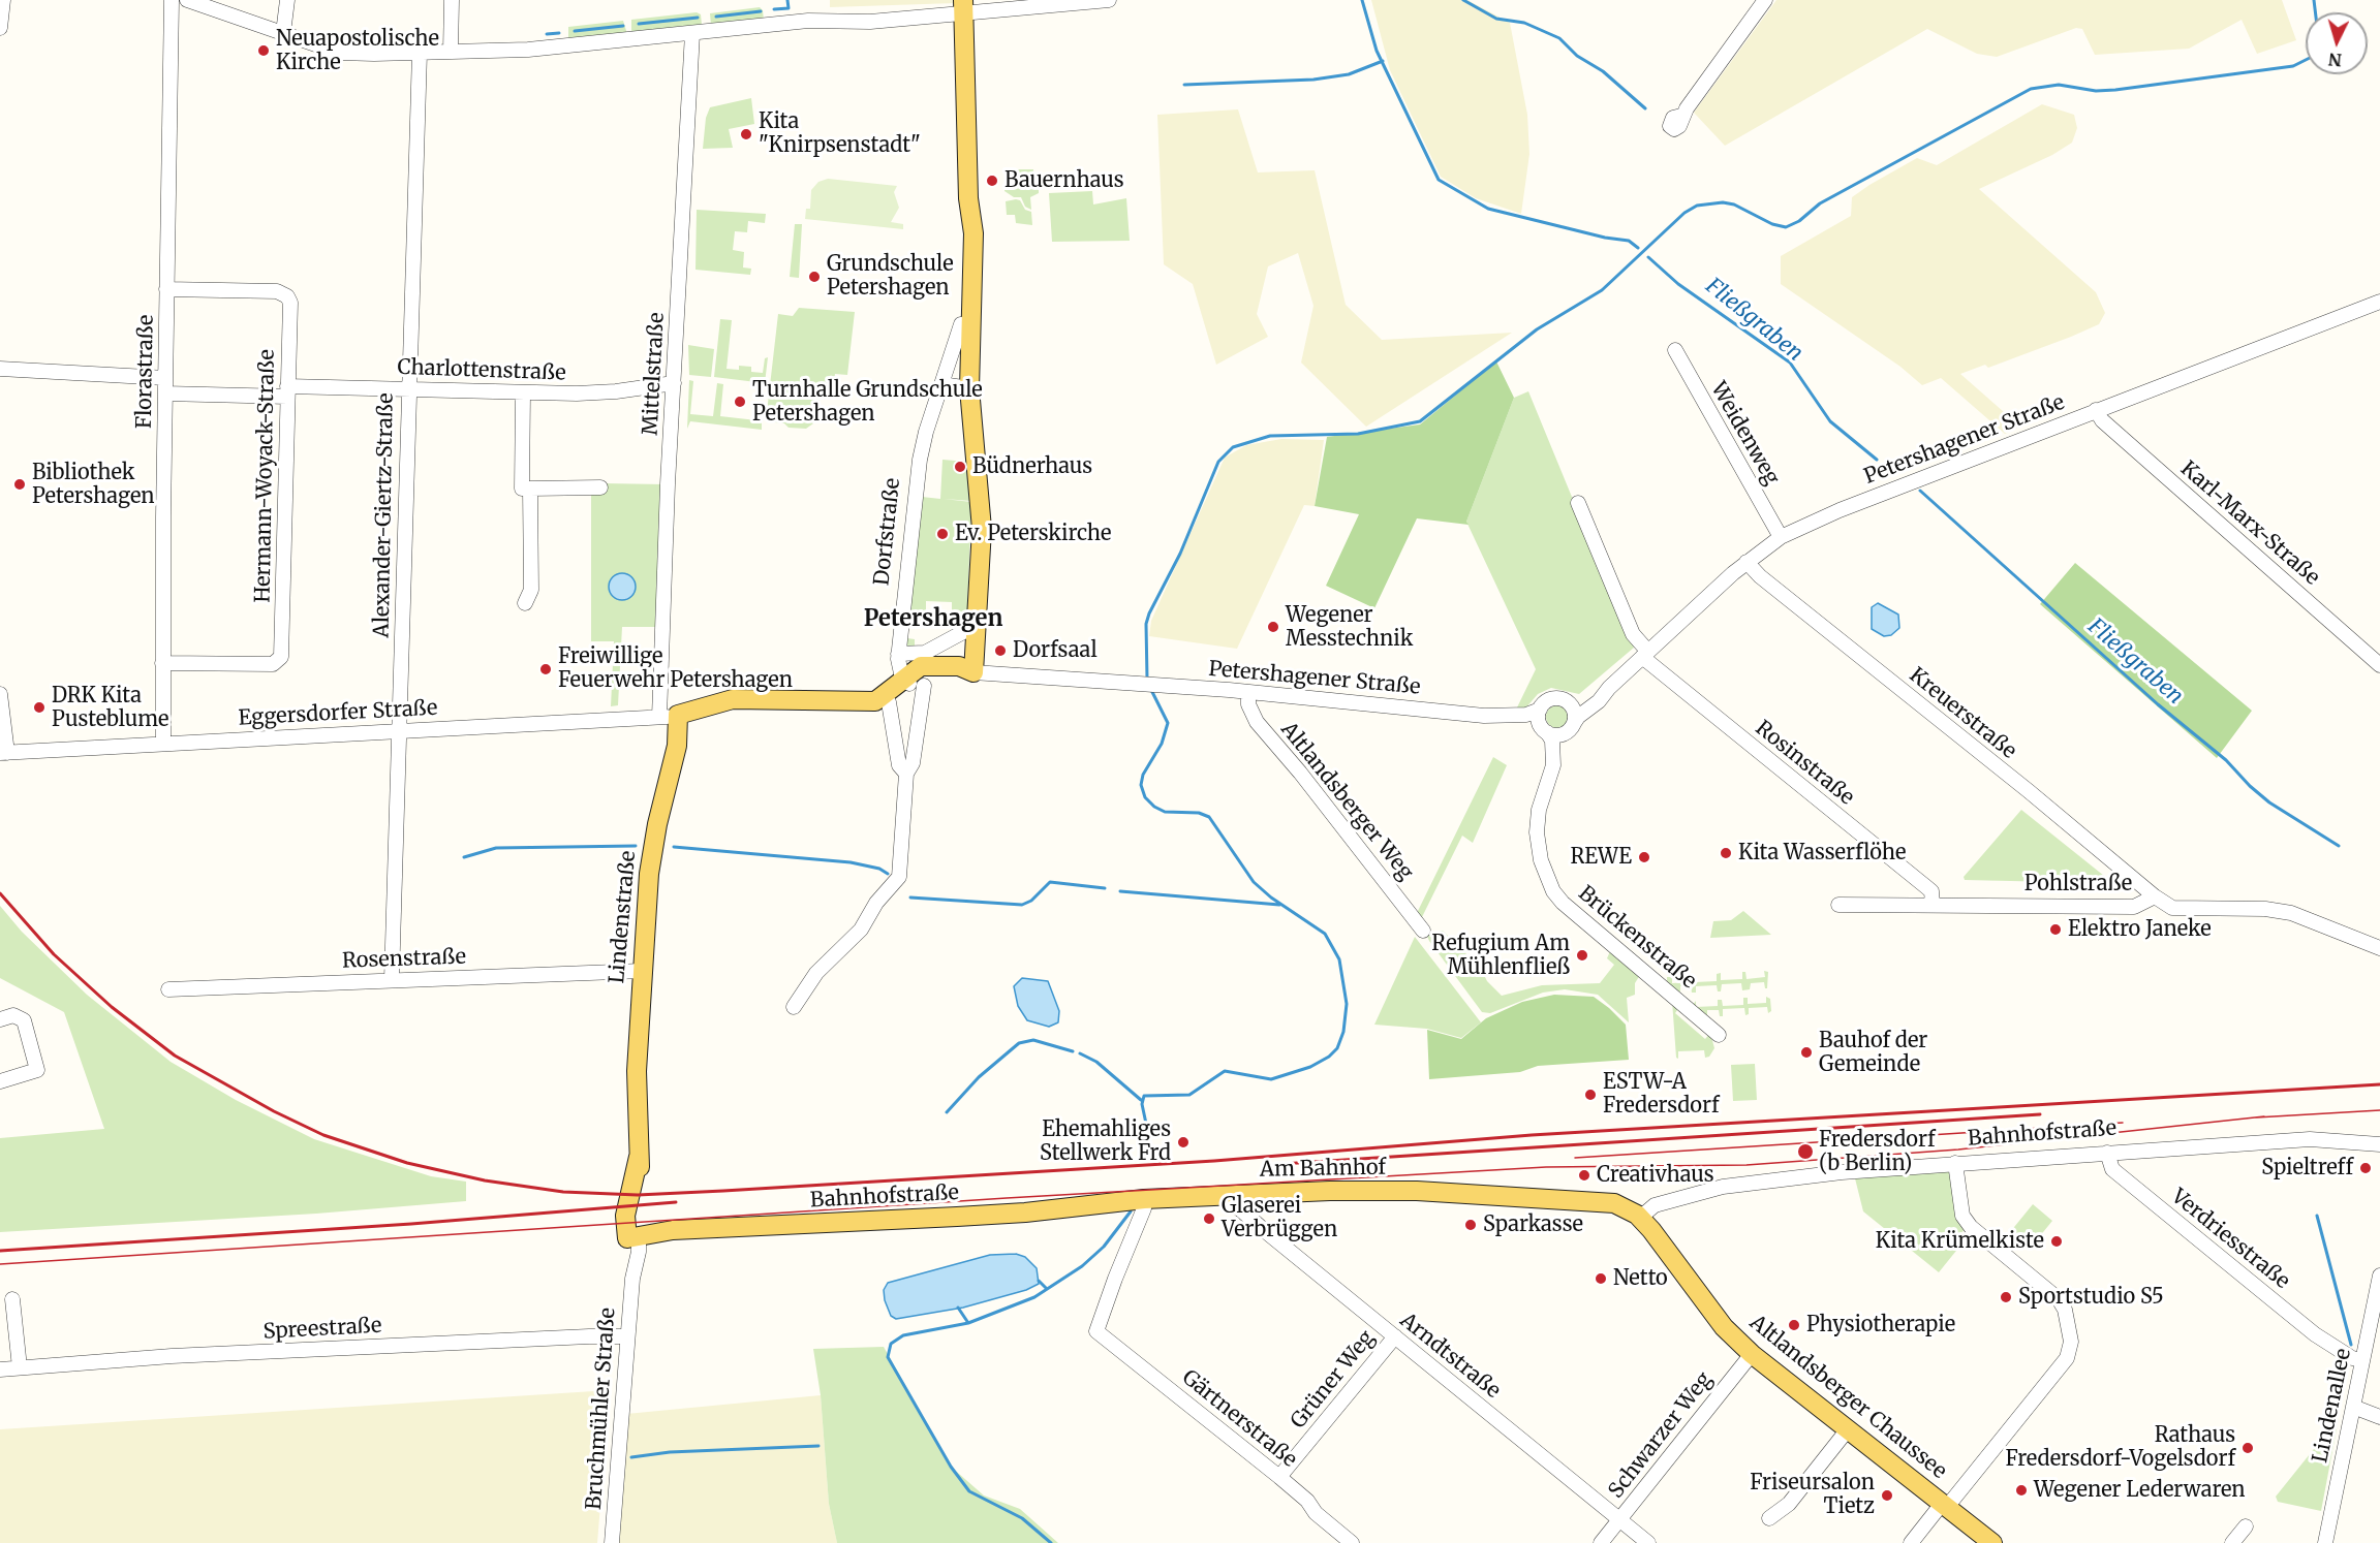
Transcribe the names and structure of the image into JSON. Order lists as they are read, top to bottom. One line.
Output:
{"streets":{"main road":["Lindenstraße","Bahnhofstraße","Am Bahnhof","Altlandsberger Chaussee"],"street":["Charlottenstraße","Florastraße","Mittelstraße","Weidenweg","Petershagener Straße","Hermann-Woyack-Straße","Alexander-Giertz-Straße","Karl-Marx-Straße","Dorfstraße","Eggersdorfer Straße","Kreuerstraße","Rosinstraße","Altlandsberger Weg","Pohlstraße","Brückenstraße","Rosenstraße","Verdriesstraße","Spreestraße","Arndtstraße","Grüner Weg","Lindenallee","Bruchmühler Straße","Gärtnerstraße","Schwarzer Weg"]},"crossings":[["Charlottenstraße","Florastraße"],["Charlottenstraße","Mittelstraße"],["Charlottenstraße","Hermann-Woyack-Straße"],["Charlottenstraße","Alexander-Giertz-Straße"],["Florastraße","Hermann-Woyack-Straße"],["Florastraße","Eggersdorfer Straße"],["Mittelstraße","Eggersdorfer Straße"],["Mittelstraße","Lindenstraße"],["Weidenweg","Petershagener Straße"],["Petershagener Straße","Karl-Marx-Straße"],["Petershagener Straße","Kreuerstraße"],["Petershagener Straße","Rosinstraße"],["Petershagener Straße","Altlandsberger Weg"],["Petershagener Straße","Brückenstraße"],["Alexander-Giertz-Straße","Eggersdorfer Straße"],["Alexander-Giertz-Straße","Rosenstraße"],["Eggersdorfer Straße","Lindenstraße"],["Kreuerstraße","Pohlstraße"],["Rosinstraße","Pohlstraße"],["Lindenstraße","Rosenstraße"],["Lindenstraße","Bahnhofstraße"],["Lindenstraße","Bruchmühler Straße"],["Bahnhofstraße","Am Bahnhof"],["Bahnhofstraße","Verdriesstraße"],["Bahnhofstraße","Altlandsberger Chaussee"],["Bahnhofstraße","Bruchmühler Straße"],["Bahnhofstraße","Gärtnerstraße"],["Am Bahnhof","Arndtstraße"],["Am Bahnhof","Altlandsberger Chaussee"],["Am Bahnhof","Gärtnerstraße"],["Verdriesstraße","Lindenallee"],["Spreestraße","Bruchmühler Straße"],["Arndtstraße","Grüner Weg"],["Arndtstraße","Schwarzer Weg"],["Grüner Weg","Gärtnerstraße"],["Altlandsberger Chaussee","Schwarzer Weg"]],"districts":["Petershagen"],"water":["Fließgraben"],"places":["Neuapostolische Kirche","Kita \"Knirpsenstadt\"","Bauernhaus","Grundschule Petershagen","Turnhalle Grundschule Petershagen","Büdnerhaus","Bibliothek Petershagen","Ev. Peterskirche","Wegener Messtechnik","Dorfsaal","Freiwillige Feuerwehr Petershagen","DRK Kita Pusteblume","Kita Wasserflöhe","REWE","Elektro Janeke","Refugium Am Mühlenfließ","Bauhof der Gemeinde","ESTW-A Fredersdorf","Ehemahliges Stellwerk Frd","Fredersdorf (b Berlin)","Spieltreff","Creativhaus","Glaserei Verbrüggen","Sparkasse","Kita Krümelkiste","Netto","Sportstudio S5","Physiotherapie","Rathaus Fredersdorf-Vogelsdorf","Wegener Lederwaren","Friseursalon Tietz"],"north":"bottom"}
